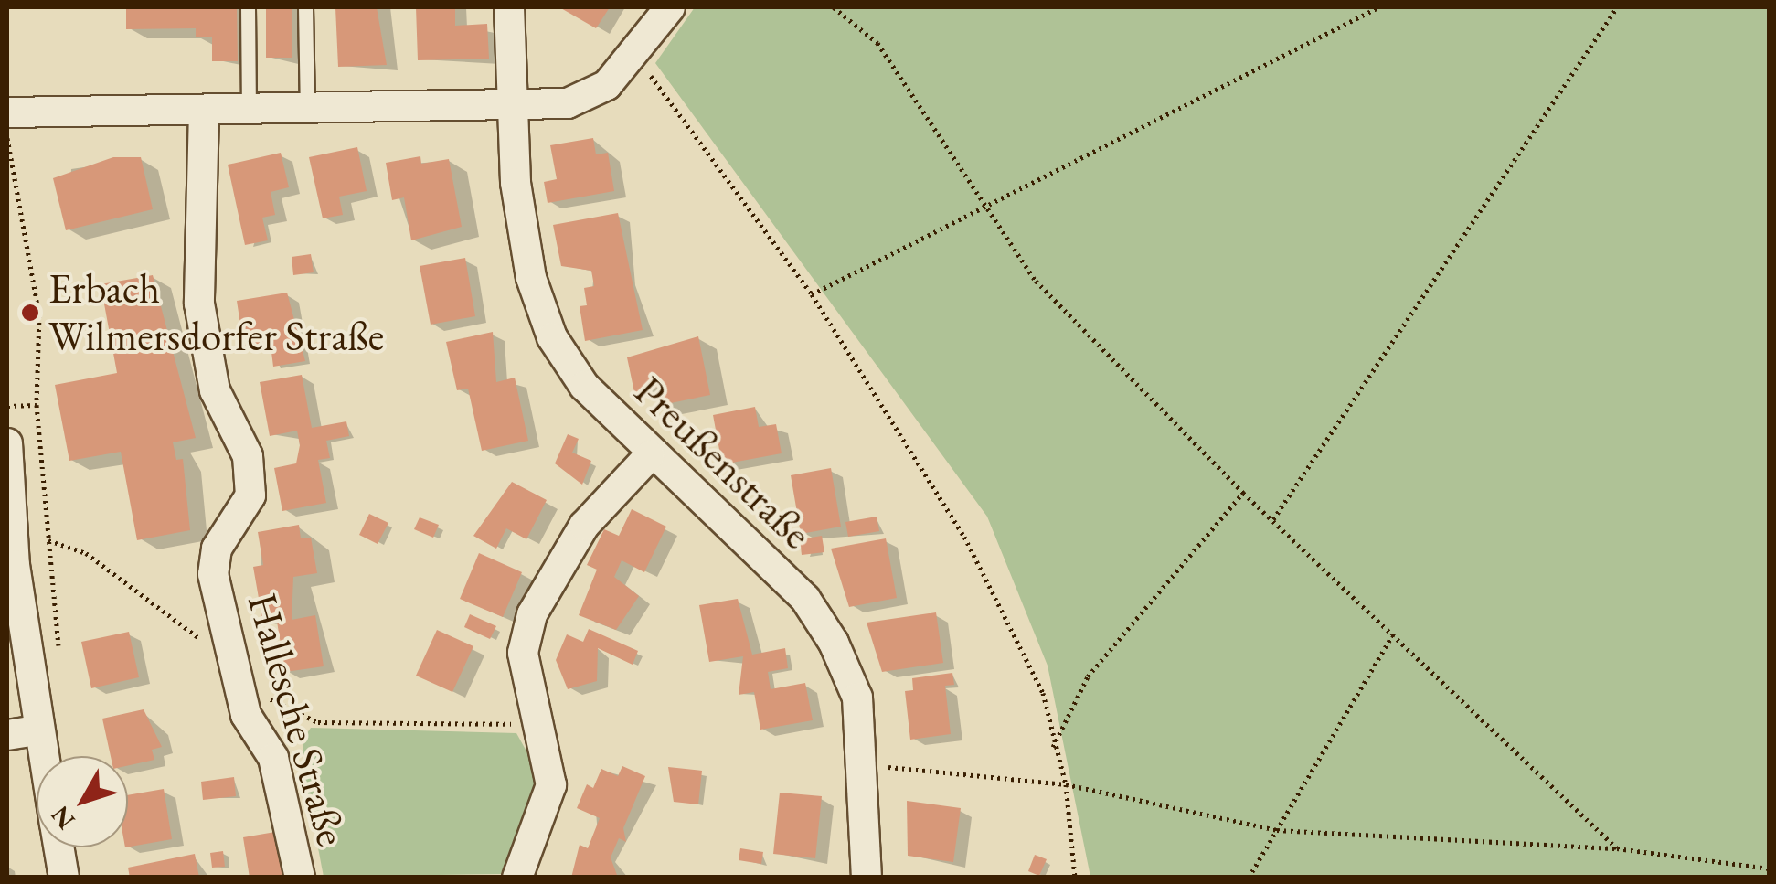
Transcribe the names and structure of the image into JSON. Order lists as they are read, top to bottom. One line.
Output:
{"streets":{"street":["Preußenstraße","Hallesche Straße"]},"places":["Erbach Wilmersdorfer Straße"],"north":"bottom left"}
